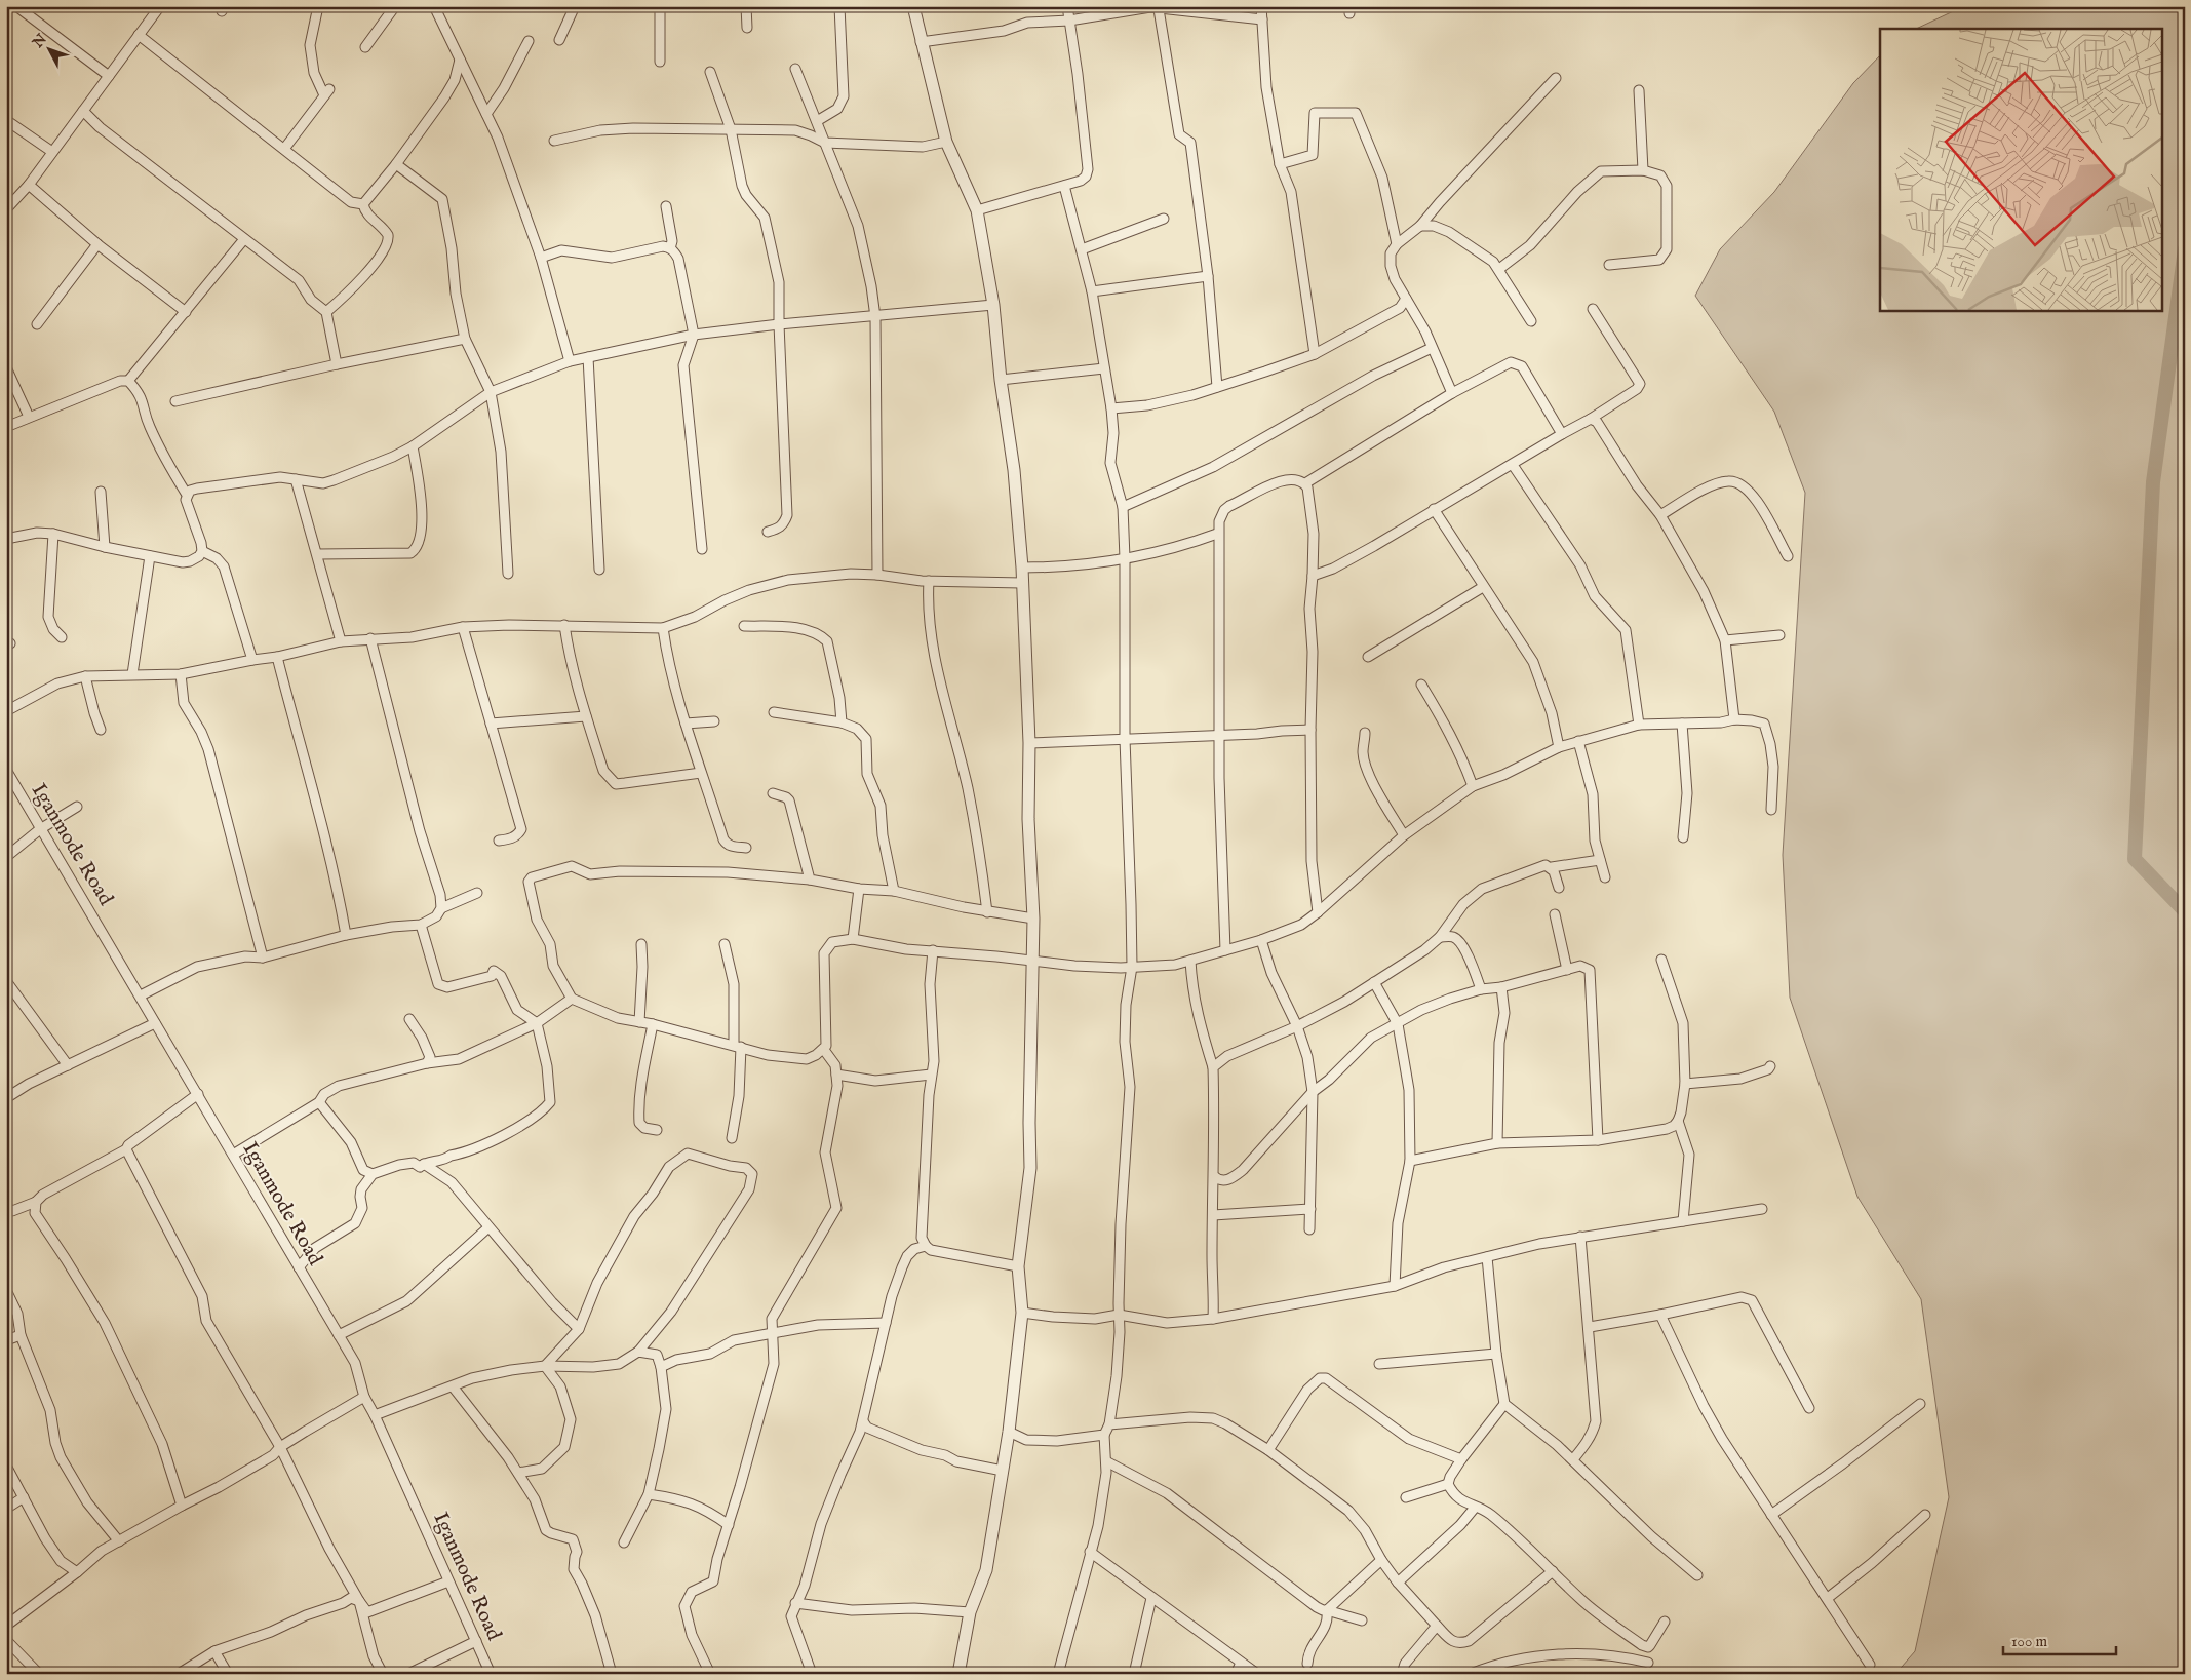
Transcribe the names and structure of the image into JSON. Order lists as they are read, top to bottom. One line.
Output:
{"streets":{"street":["Iganmode Road"]},"scale_bar":"100 m","north":"top left"}
